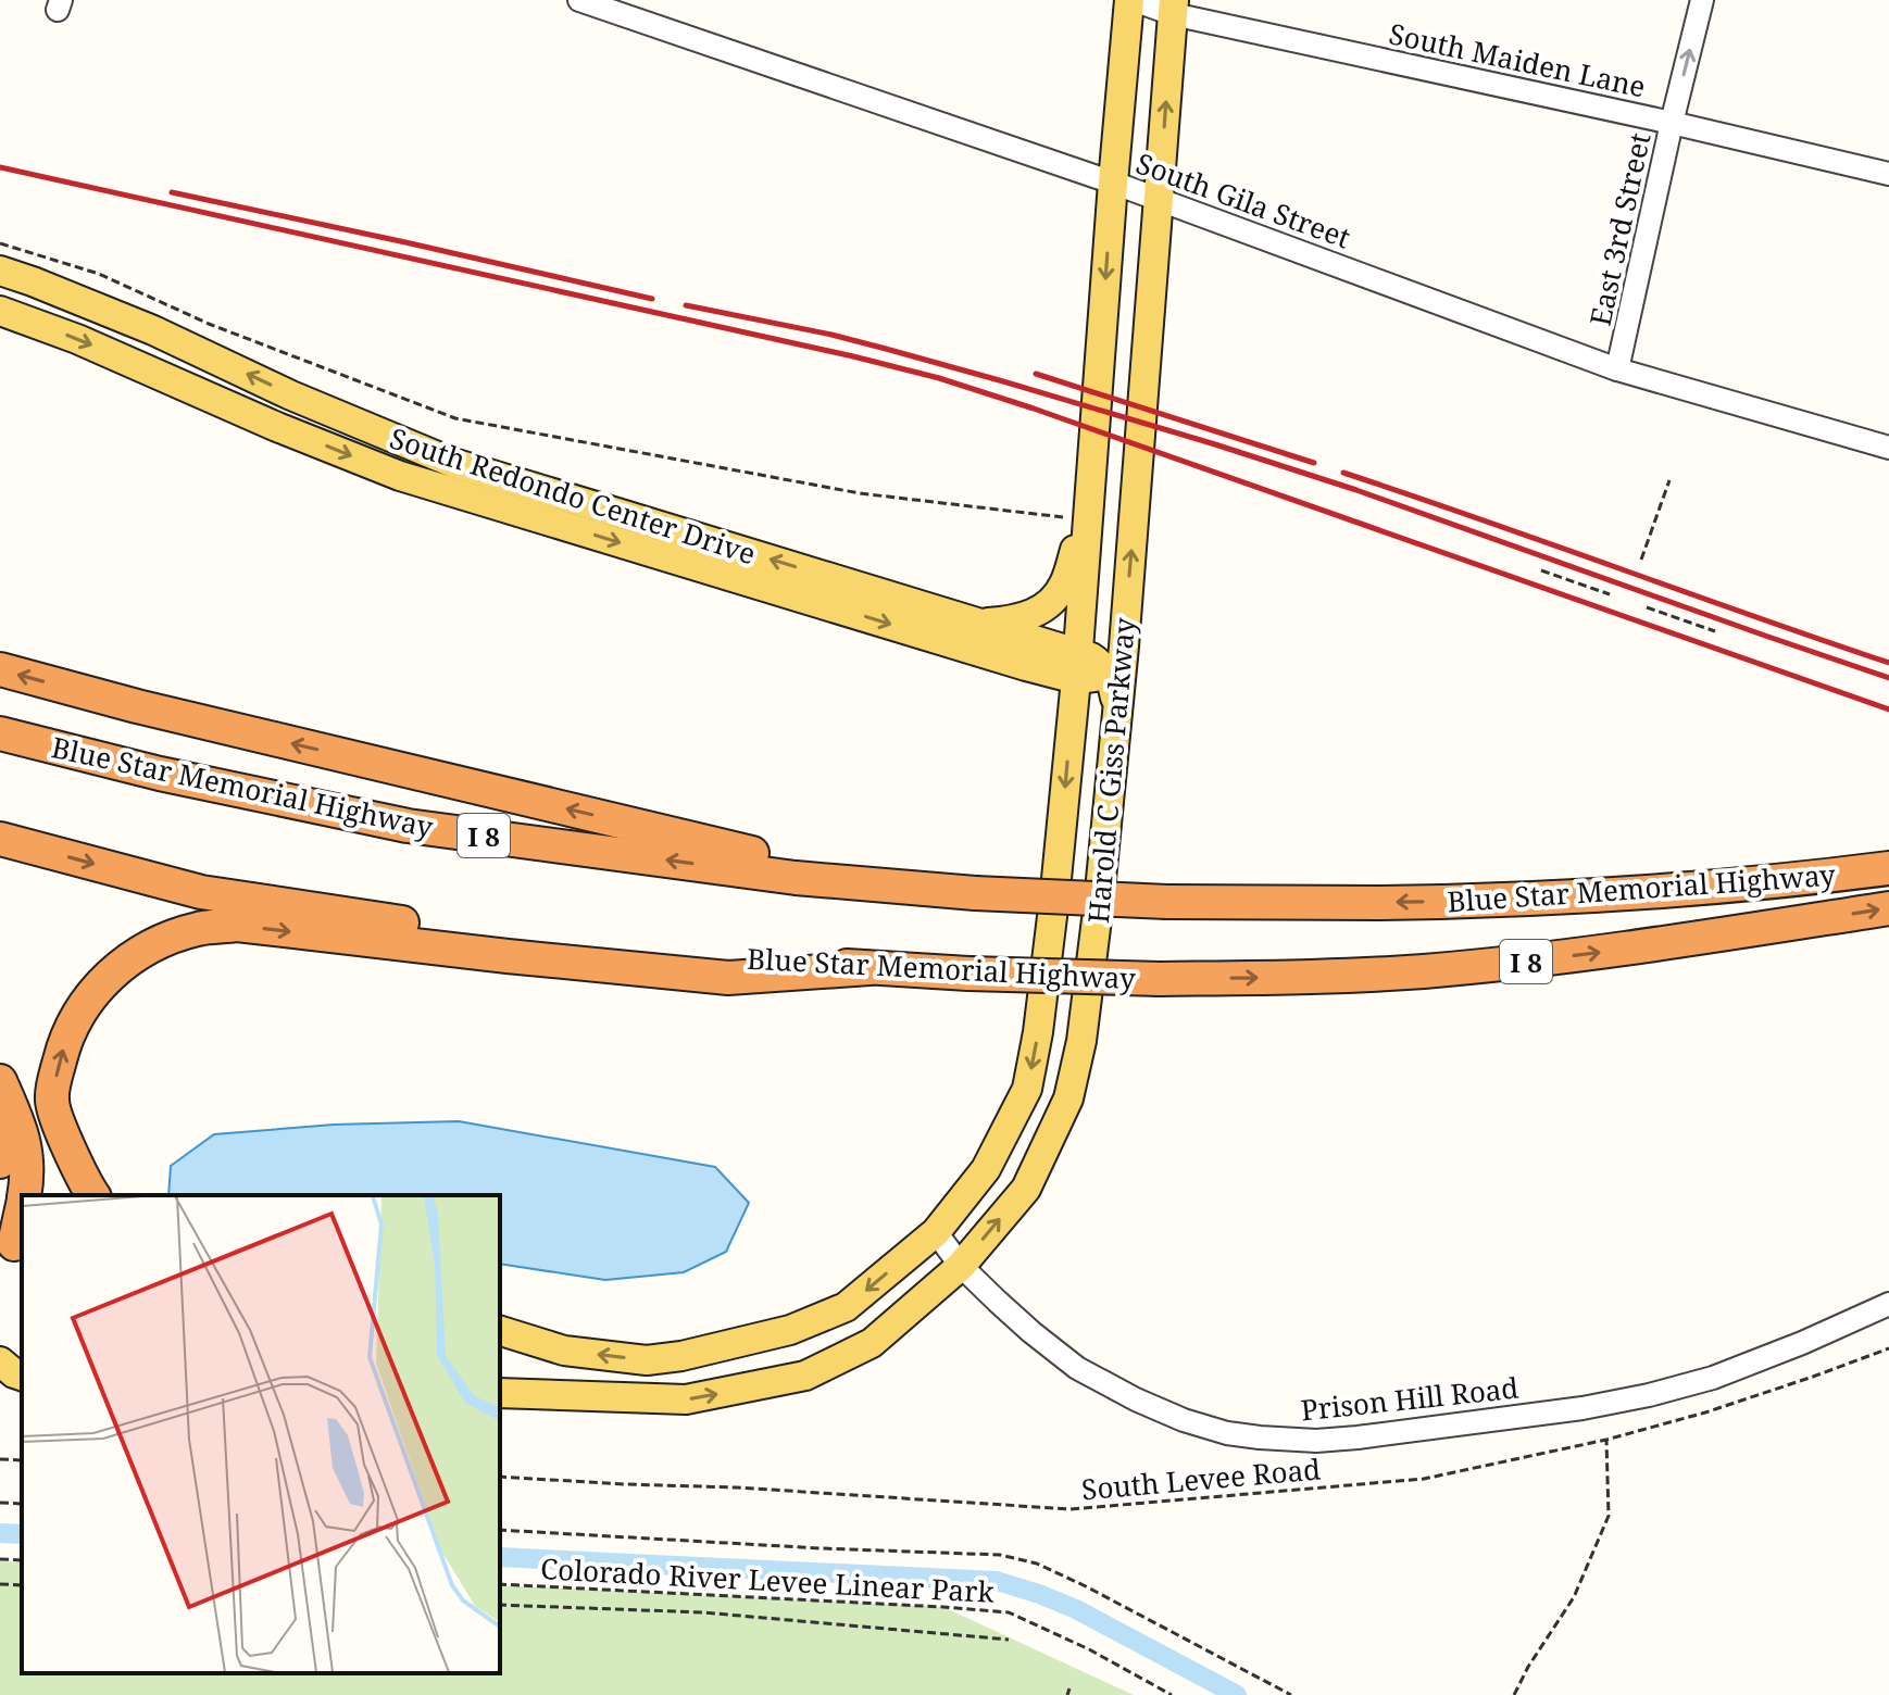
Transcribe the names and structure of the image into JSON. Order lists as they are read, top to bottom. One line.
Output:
{"streets":{"highway":["Blue Star Memorial Highway","I 8"],"main road":["South Redondo Center Drive","Harold C Giss Parkway"],"street":["South Maiden Lane","South Gila Street","East 3rd Street","Prison Hill Road"],"path":["South Levee Road","Colorado River Levee Linear Park"]},"crossings":[["South Maiden Lane","East 3rd Street"],["South Maiden Lane","Harold C Giss Parkway"],["South Gila Street","East 3rd Street"],["South Gila Street","Harold C Giss Parkway"],["South Redondo Center Drive","Harold C Giss Parkway"],["Harold C Giss Parkway","Prison Hill Road"]]}
